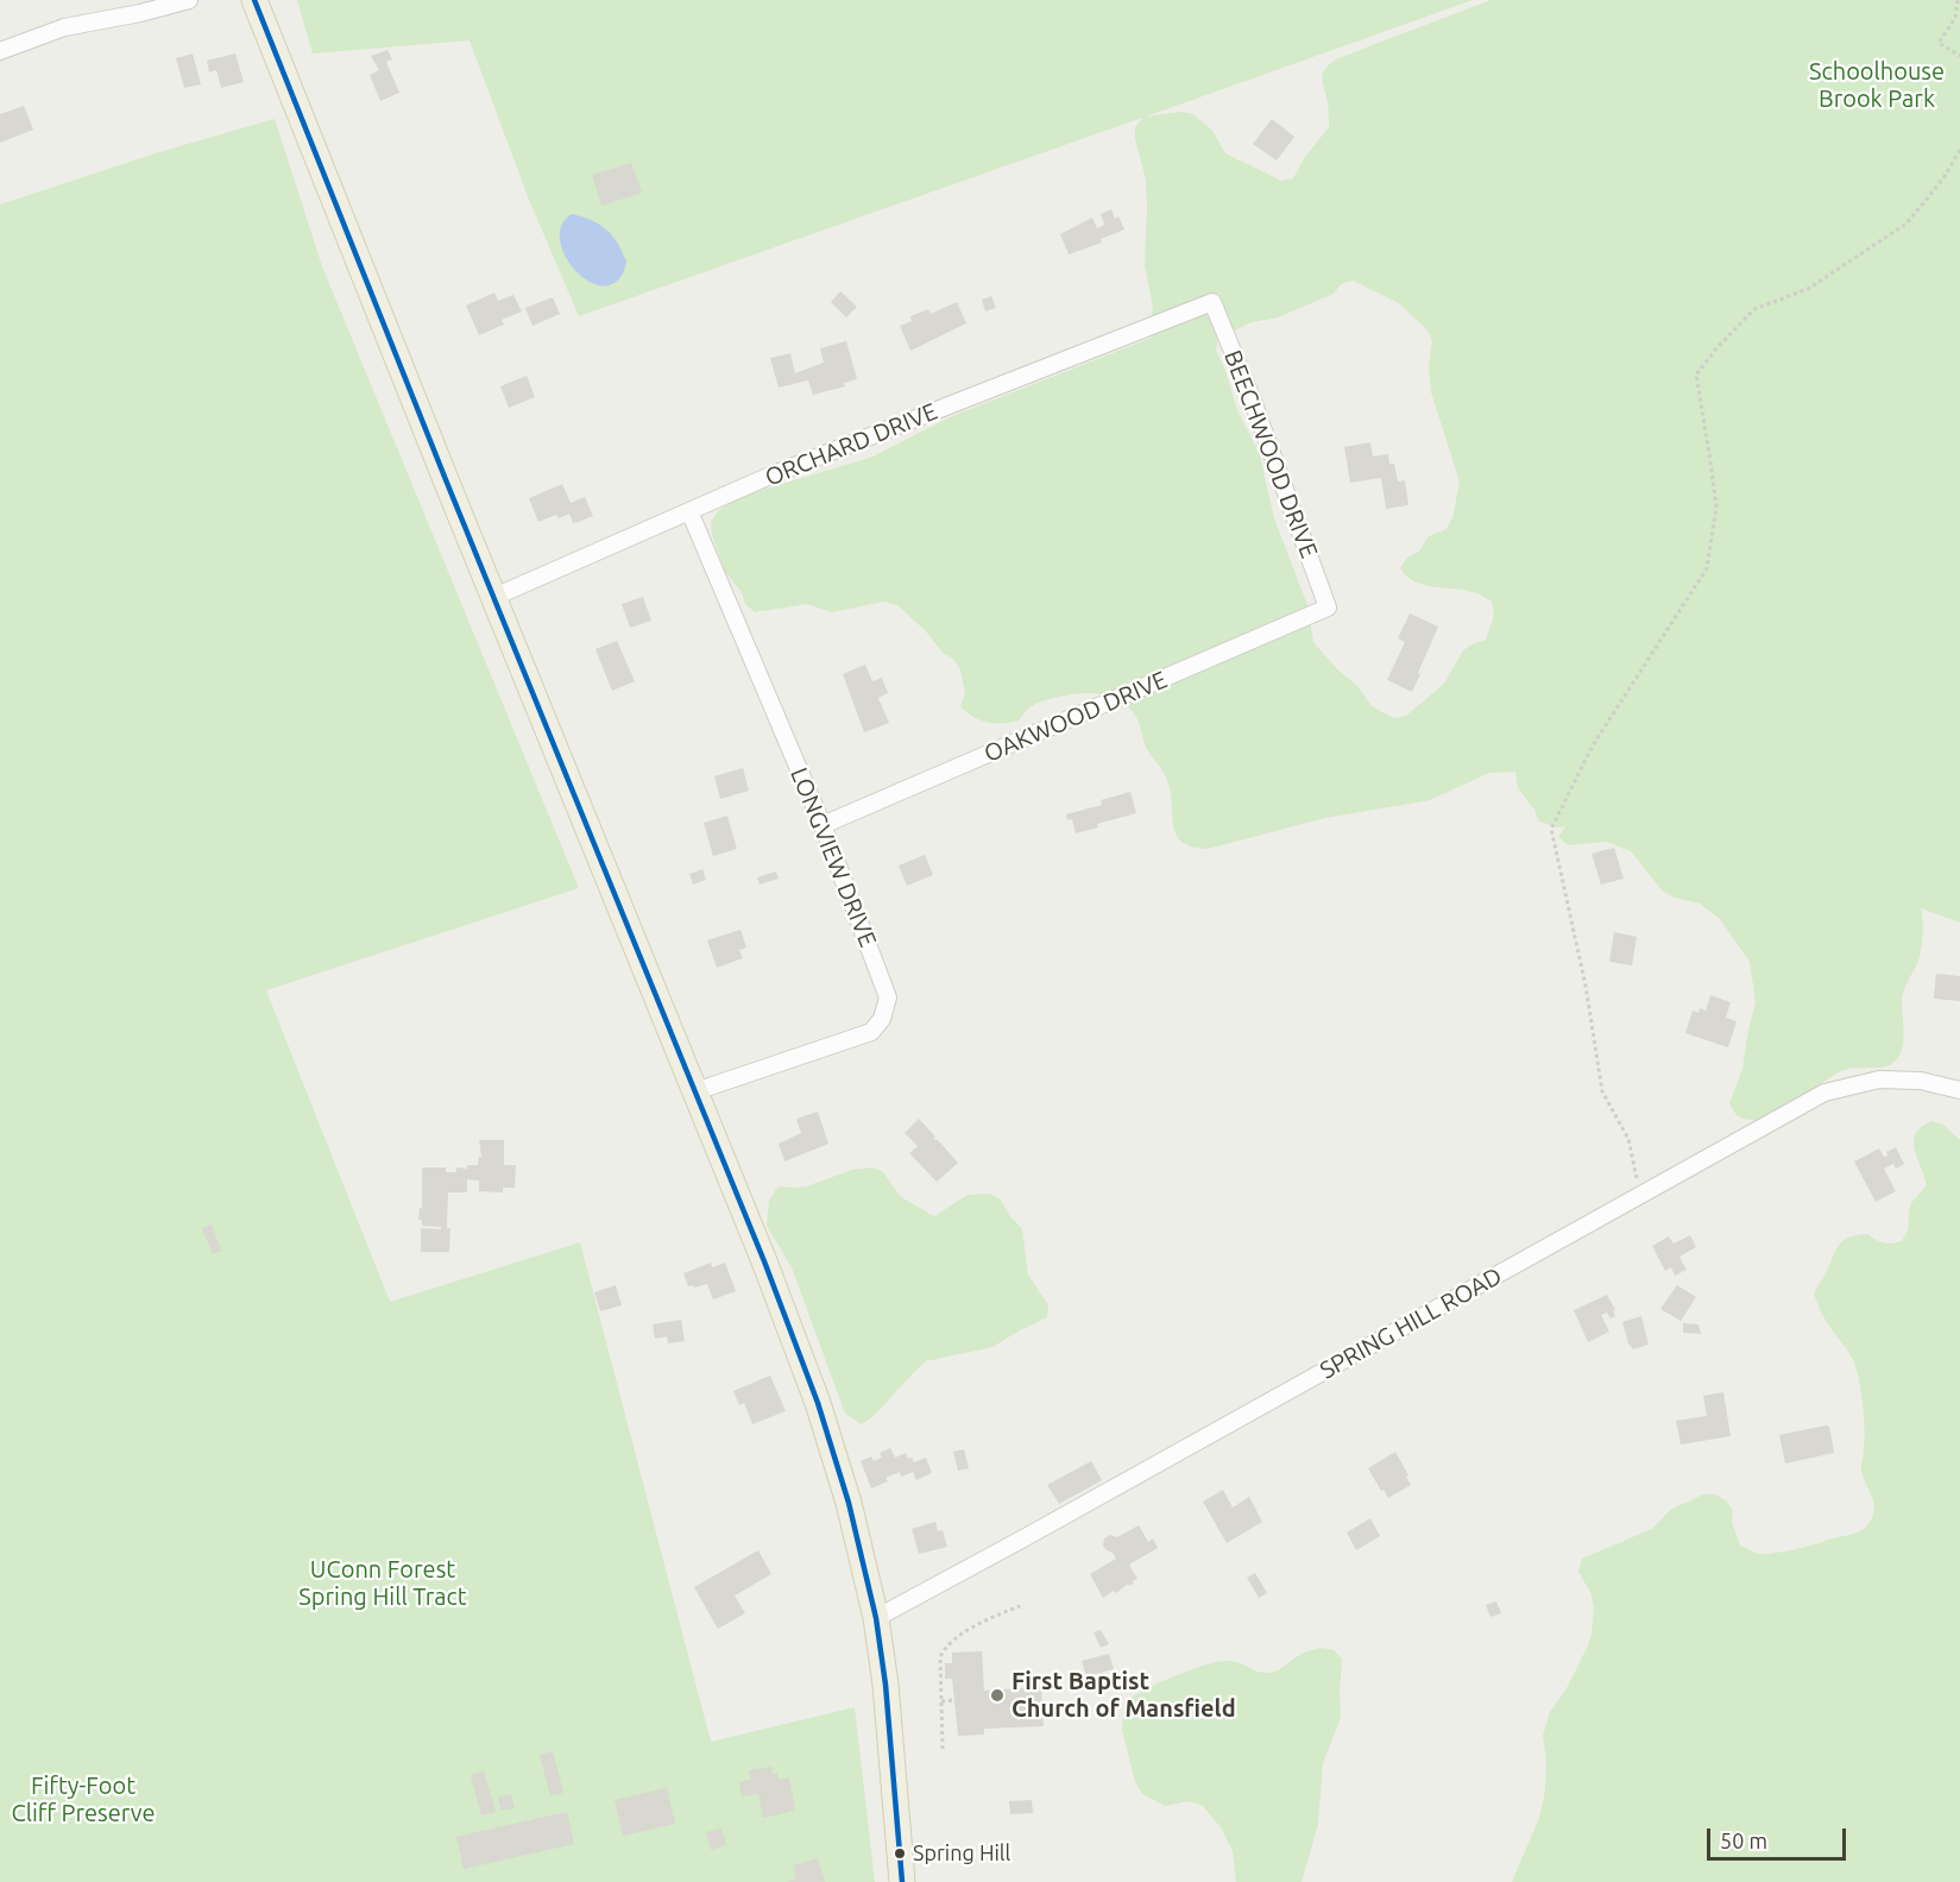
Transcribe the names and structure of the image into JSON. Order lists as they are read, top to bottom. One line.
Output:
{"streets":{"street":["ORCHARD DRIVE","BEECHWOOD DRIVE","OAKWOOD DRIVE","LONGVIEW DRIVE","SPRING HILL ROAD"]},"crossings":[["ORCHARD DRIVE","BEECHWOOD DRIVE"],["ORCHARD DRIVE","LONGVIEW DRIVE"],["BEECHWOOD DRIVE","OAKWOOD DRIVE"],["OAKWOOD DRIVE","LONGVIEW DRIVE"]],"parks":["Schoolhouse Brook Park","UConn Forest Spring Hill Tract","Fifty-Foot Cliff Preserve"],"places":["First Baptist Church of Mansfield","Spring Hill"],"scale_bar":"50 m"}
